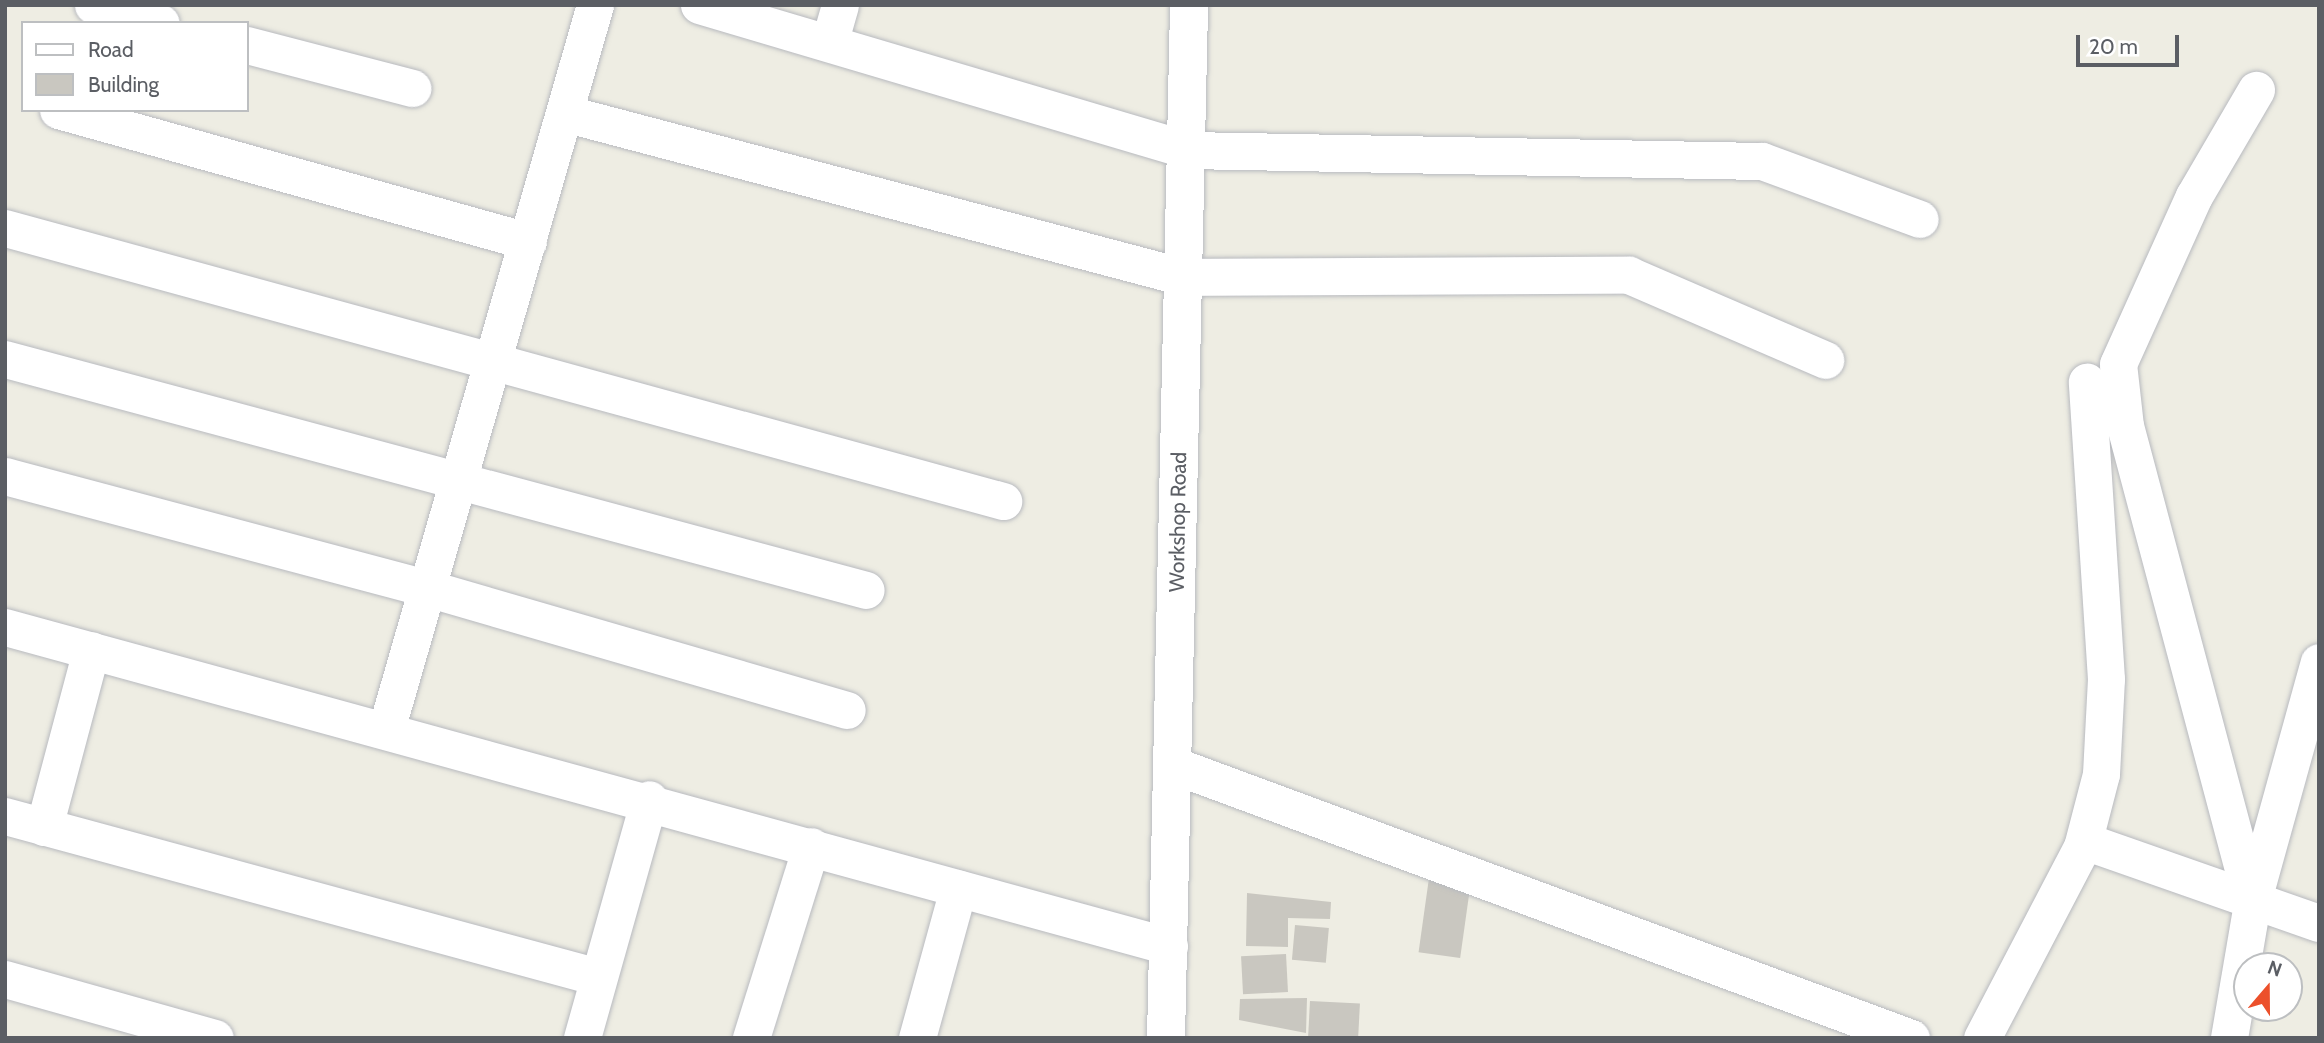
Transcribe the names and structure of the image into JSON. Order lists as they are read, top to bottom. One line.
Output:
{"streets":{"street":["Workshop Road"]},"legend":["Road","Building"],"scale_bar":"20 m","north":"top"}
